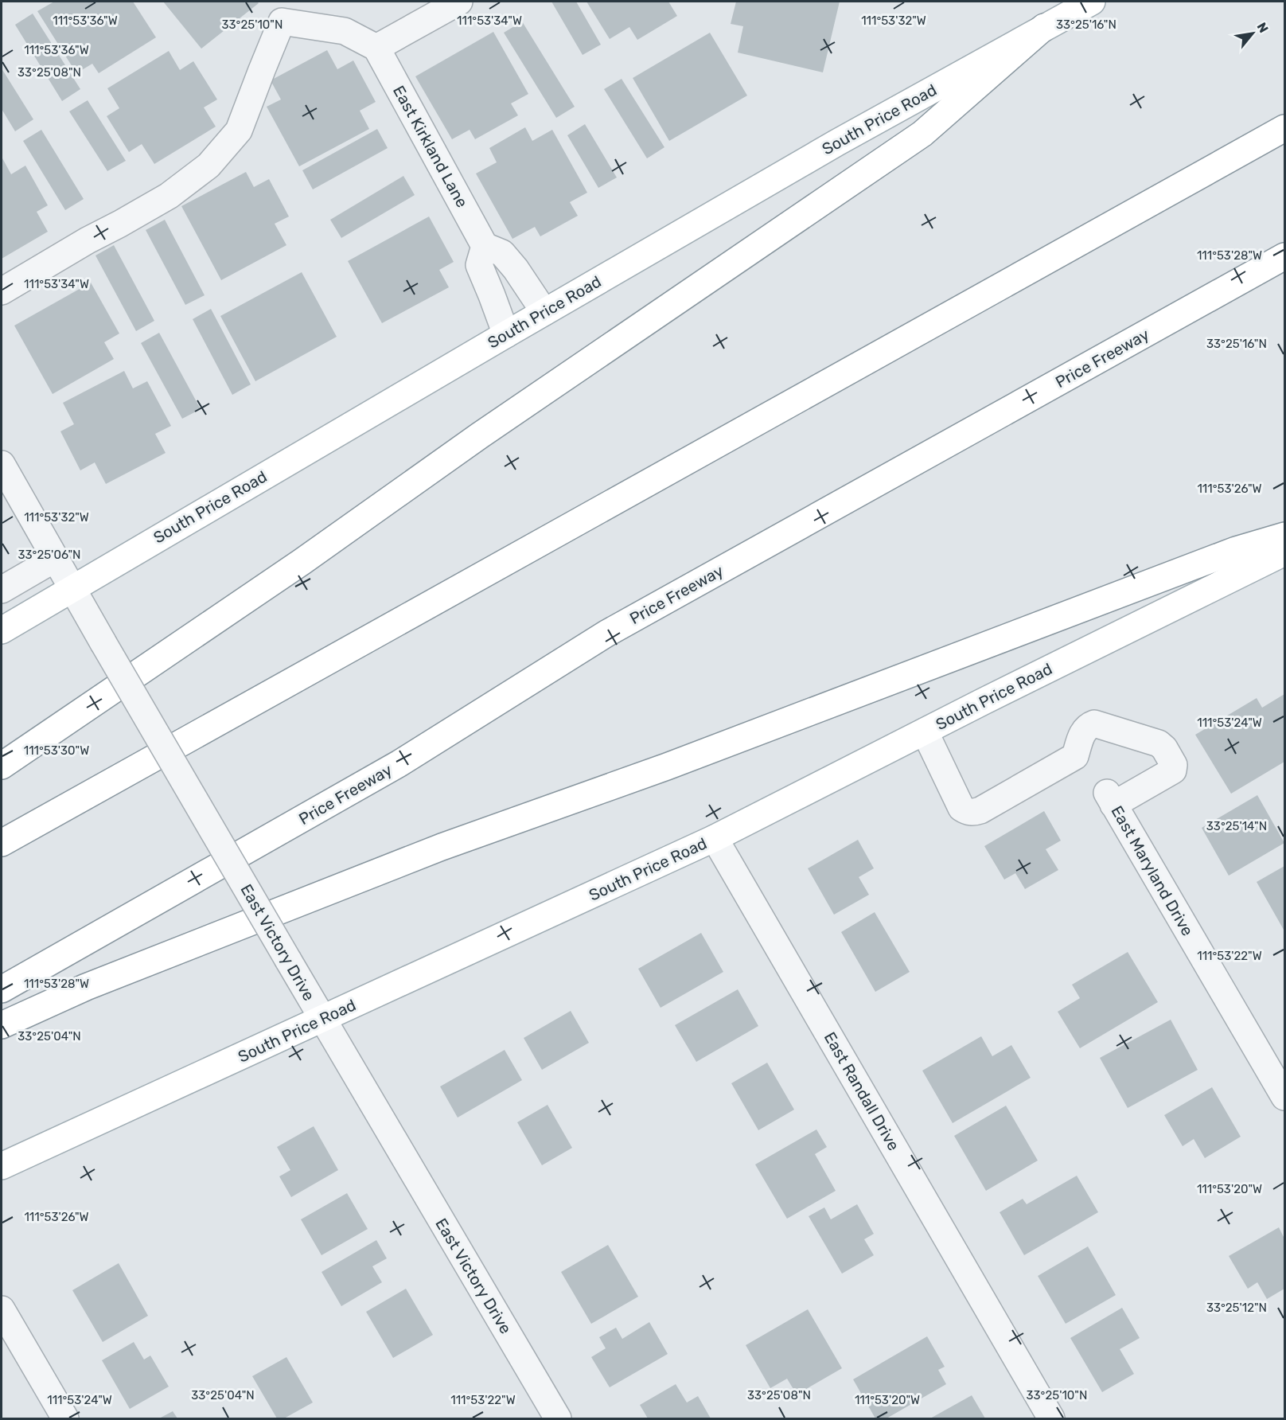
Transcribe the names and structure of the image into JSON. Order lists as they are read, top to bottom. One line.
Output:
{"streets":{"main road":["South Price Road","Price Freeway"],"street":["East Kirkland Lane","East Maryland Drive","East Victory Drive","East Randall Drive"]},"crossings":[["South Price Road","East Maryland Drive"],["South Price Road","East Victory Drive"],["South Price Road","East Randall Drive"]],"north":"top right","coordinates":["111°53'36\"W","111°53'34\"W","111°53'32\"W","33°25'10\"N","33°25'16\"N","33°25'08\"N","111°53'28\"W","111°53'26\"W","33°25'06\"N","111°53'24\"W","111°53'30\"W","33°25'14\"N","111°53'22\"W","33°25'04\"N","111°53'20\"W","33°25'12\"N"]}
